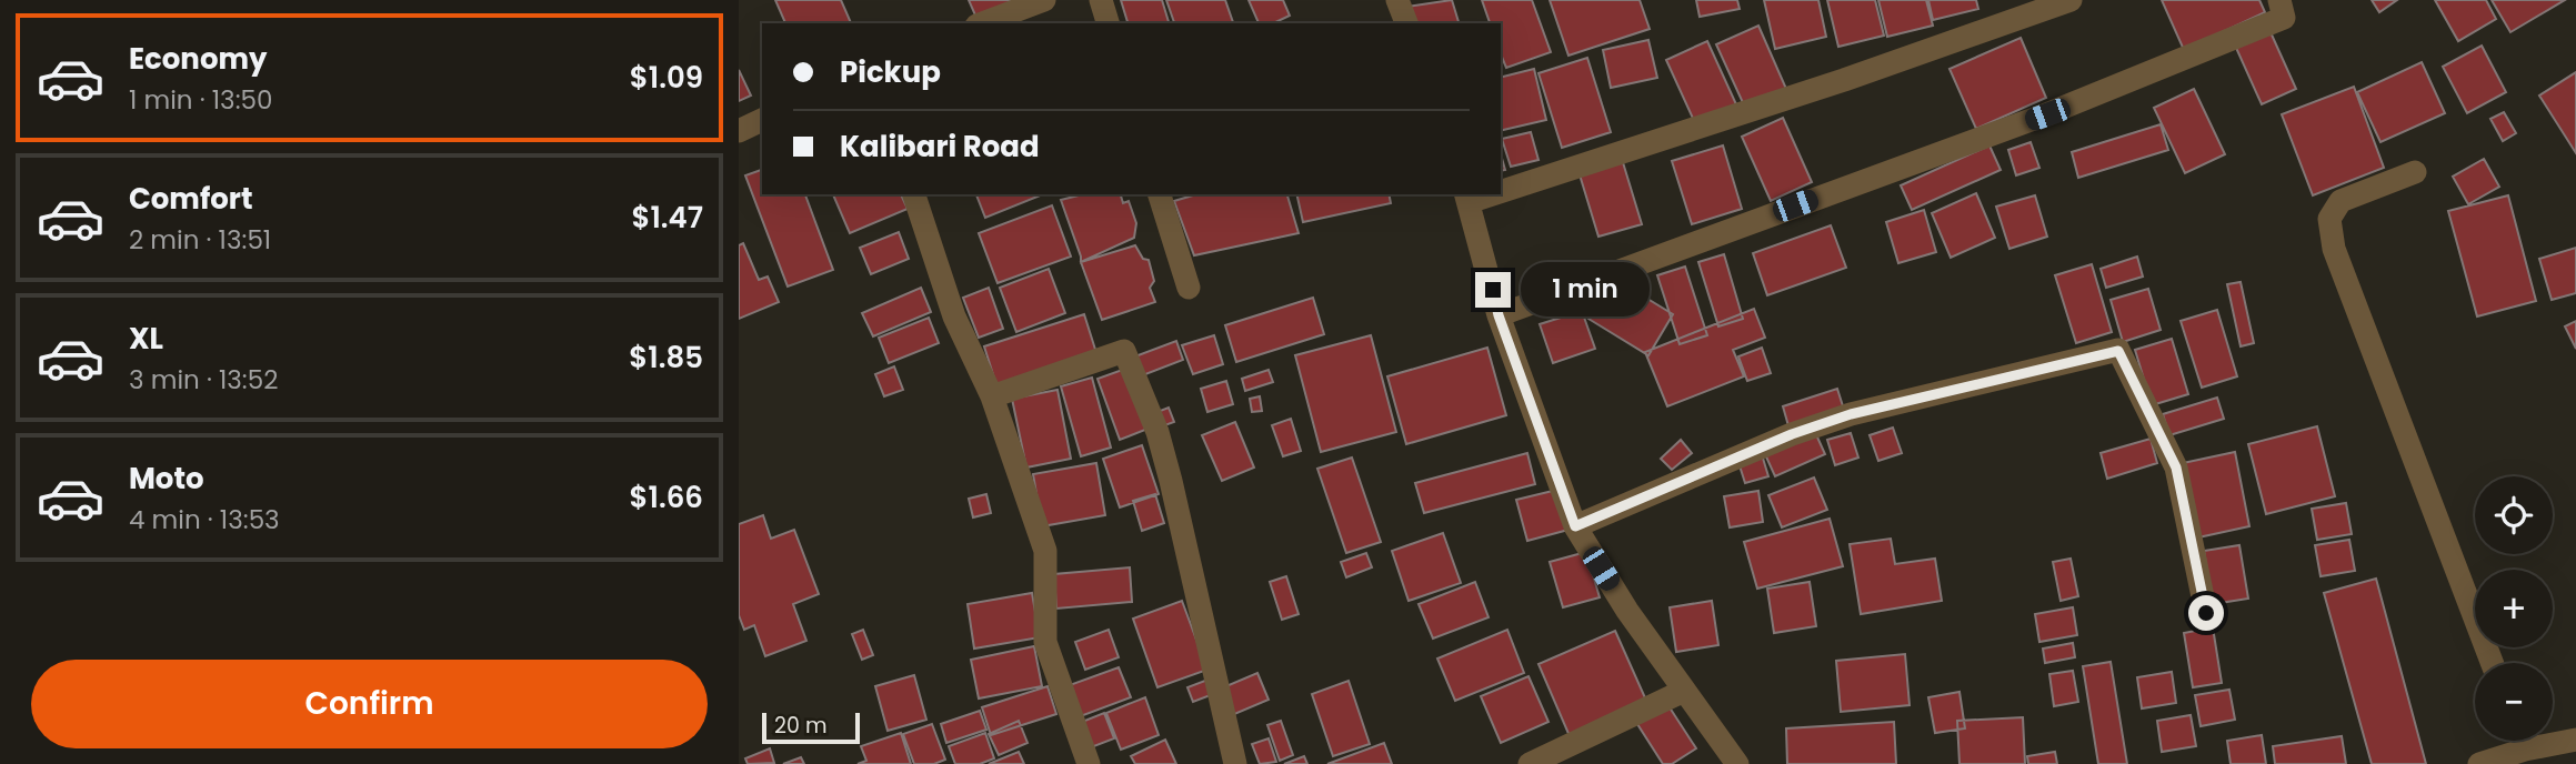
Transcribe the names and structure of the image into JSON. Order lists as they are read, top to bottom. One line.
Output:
{"scale_bar":"20 m","page":{"list":[{"name":"Economy","note":"1 min · 13:50","value":"$1.09"},{"name":"Comfort","note":"2 min · 13:51","value":"$1.47"},{"name":"XL","note":"3 min · 13:52","value":"$1.85"},{"name":"Moto","note":"4 min · 13:53","value":"$1.66"}],"banner":["Pickup","Kalibari Road"],"bubble":"1 min","map_buttons":["+","−"],"buttons":"Confirm","scale":"20 m"}}
